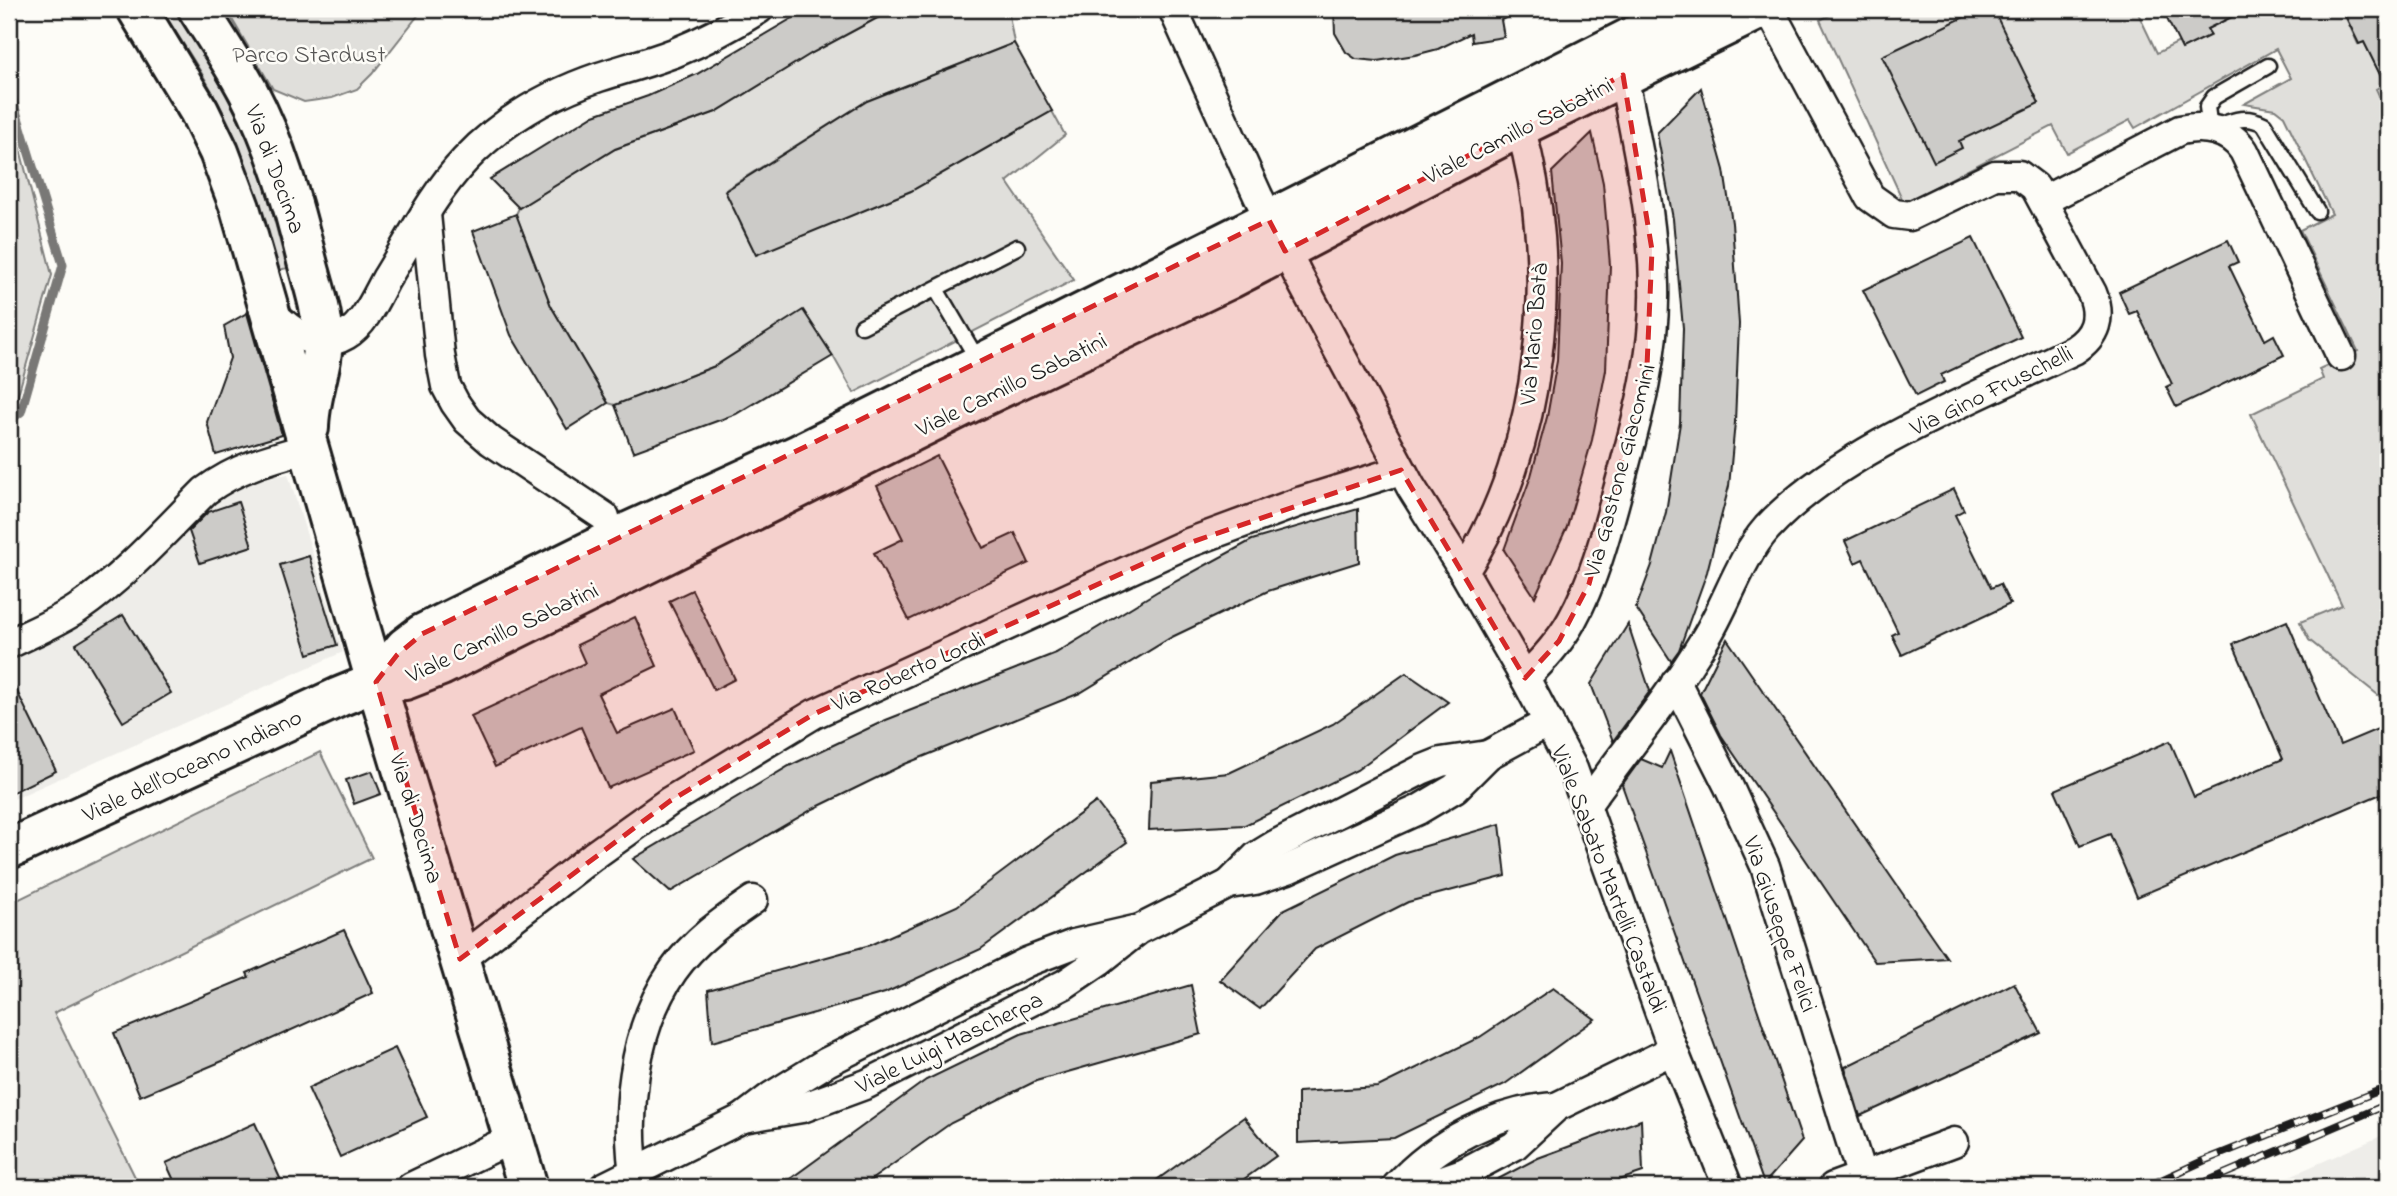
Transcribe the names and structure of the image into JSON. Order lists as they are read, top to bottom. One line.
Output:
{"streets":{"street":["Viale Camillo Sabatini","Via di Decima","Via Mario Batà","Via Gino Fruschelli","Via Gastone Giacomini","Via Roberto Lordi","Viale dell'Oceano Indiano","Viale Sabato Martelli Castaldi","Via Giuseppe Felici","Viale Luigi Mascherpa"]},"crossings":[["Viale Camillo Sabatini","Via di Decima"],["Viale Camillo Sabatini","Via Mario Batà"],["Viale Camillo Sabatini","Via Gastone Giacomini"],["Viale Camillo Sabatini","Viale dell'Oceano Indiano"],["Viale Camillo Sabatini","Viale Sabato Martelli Castaldi"],["Via di Decima","Via Roberto Lordi"],["Via di Decima","Viale dell'Oceano Indiano"],["Via Mario Batà","Viale Sabato Martelli Castaldi"],["Via Gino Fruschelli","Viale Sabato Martelli Castaldi"],["Via Gino Fruschelli","Via Giuseppe Felici"],["Via Gastone Giacomini","Viale Sabato Martelli Castaldi"],["Via Roberto Lordi","Viale Sabato Martelli Castaldi"],["Viale Sabato Martelli Castaldi","Viale Luigi Mascherpa"]],"parks":["Parco Stardust"]}
